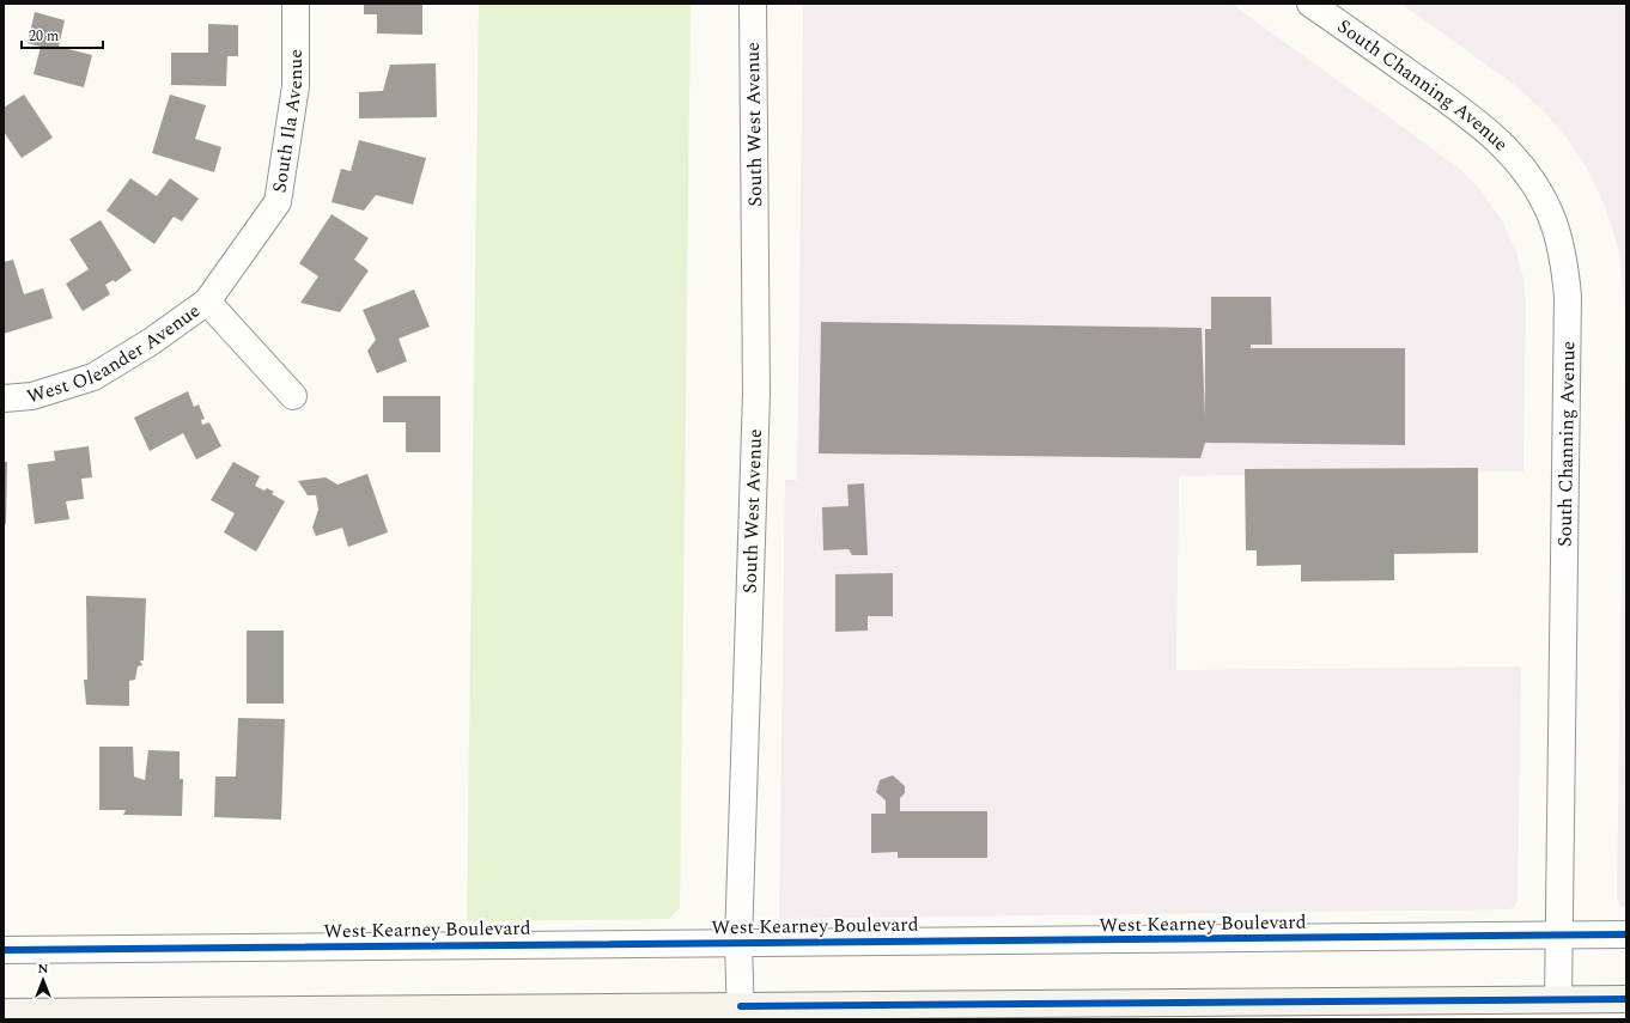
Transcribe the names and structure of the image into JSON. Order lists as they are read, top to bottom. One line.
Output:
{"streets":{"street":["South Channing Avenue","South Ila Avenue","South West Avenue","West Oleander Avenue","West Kearney Boulevard"]},"crossings":[["South Channing Avenue","West Kearney Boulevard"],["South Ila Avenue","West Oleander Avenue"],["South West Avenue","West Kearney Boulevard"]],"scale_bar":"20 m","north":"top"}
